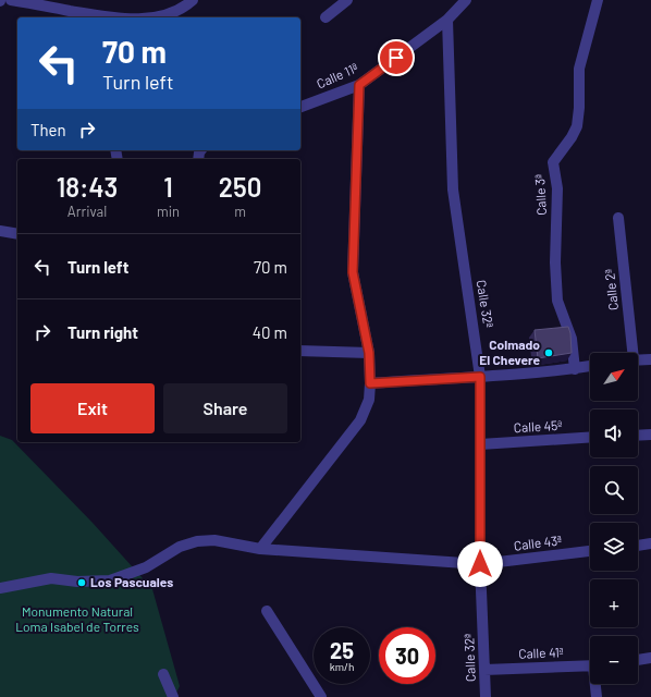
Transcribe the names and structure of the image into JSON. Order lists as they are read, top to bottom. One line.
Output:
{"streets":{"street":["Calle 11ª","Calle 3ª","Calle 2ª","Calle 32ª","Calle 45ª","Calle 43ª","Calle 41ª"]},"crossings":[["Calle 11ª","Calle 32ª"],["Calle 32ª","Calle 45ª"],["Calle 32ª","Calle 43ª"],["Calle 32ª","Calle 41ª"]],"parks":["Monumento Natural Loma Isabel de Torres"],"places":["Colmado El Chevere","Los Pascuales"],"north":"top right","page":{"turn":["70 m","Turn left"],"then":"Then","eta":["18:43","Arrival","1","min","250","m"],"list":[{"name":"Turn left","value":"70 m"},{"name":"Turn right","value":"40 m"}],"map_buttons":["+","−"],"buttons":["Exit","Share"],"speed":"25 km/h","limit":"30"}}
